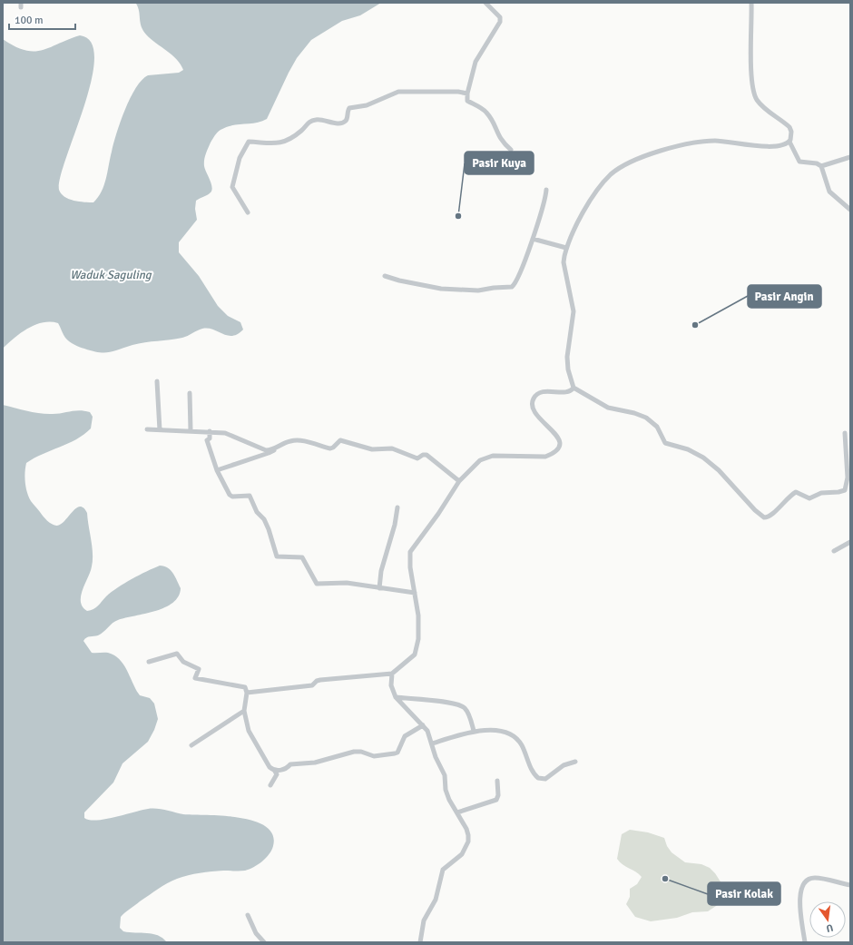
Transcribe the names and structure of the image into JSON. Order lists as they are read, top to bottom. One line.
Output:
{"water":["Waduk Saguling"],"places":["Pasir Kuya","Pasir Angin","Pasir Kolak"],"scale_bar":"100 m","north":"bottom"}
